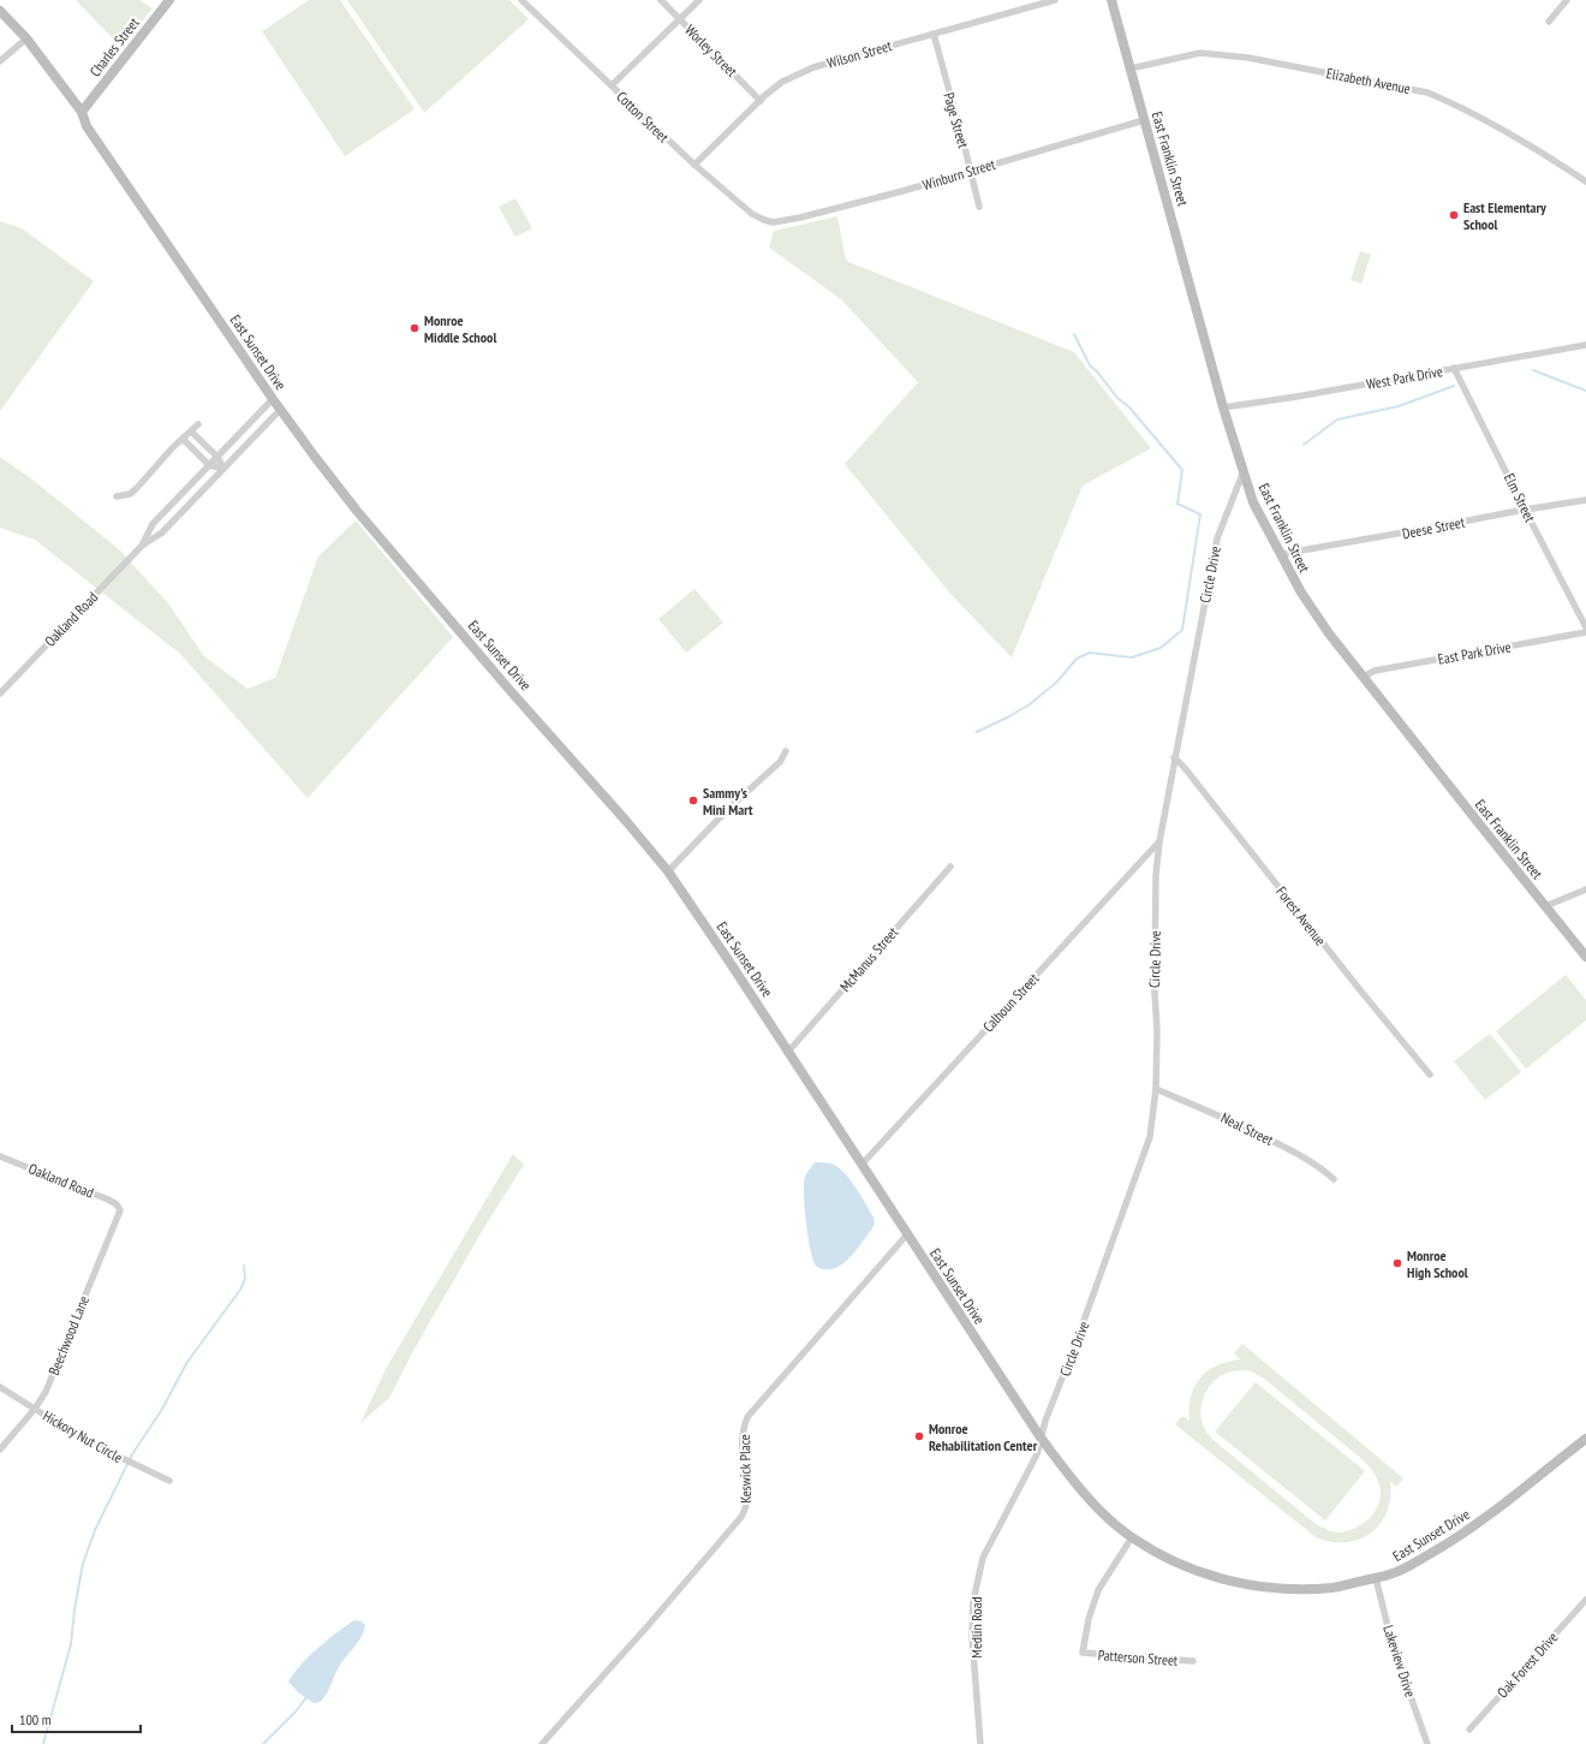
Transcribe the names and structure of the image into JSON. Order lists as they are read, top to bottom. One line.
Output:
{"streets":{"street":["Charles Street","Worley Street","Wilson Street","Elizabeth Avenue","Cotton Street","Page Street","East Franklin Street","Winburn Street","East Sunset Drive","West Park Drive","Elm Street","Deese Street","Circle Drive","Oakland Road","East Park Drive","Forest Avenue","McManus Street","Calhoun Street","Neal Street","Beechwood Lane","Hickory Nut Circle","Keswick Place","Medlin Road","Patterson Street","Lakeview Drive","Oak Forest Drive"]},"crossings":[["Charles Street","East Sunset Drive"],["Worley Street","Wilson Street"],["Wilson Street","Cotton Street"],["Wilson Street","Page Street"],["Elizabeth Avenue","East Franklin Street"],["Cotton Street","Winburn Street"],["Page Street","Winburn Street"],["East Franklin Street","Winburn Street"],["East Franklin Street","West Park Drive"],["East Franklin Street","Deese Street"],["East Franklin Street","Circle Drive"],["East Franklin Street","East Park Drive"],["East Sunset Drive","Circle Drive"],["East Sunset Drive","Oakland Road"],["East Sunset Drive","McManus Street"],["East Sunset Drive","Calhoun Street"],["East Sunset Drive","Keswick Place"],["East Sunset Drive","Medlin Road"],["East Sunset Drive","Patterson Street"],["East Sunset Drive","Lakeview Drive"],["West Park Drive","Elm Street"],["Elm Street","Deese Street"],["Circle Drive","Forest Avenue"],["Circle Drive","Calhoun Street"],["Circle Drive","Neal Street"],["Circle Drive","Medlin Road"],["Oakland Road","Beechwood Lane"],["Beechwood Lane","Hickory Nut Circle"]],"places":["East Elementary School","Monroe Middle School","Sammy's Mini Mart","Monroe High School","Monroe Rehabilitation Center"],"scale_bar":"100 m"}
